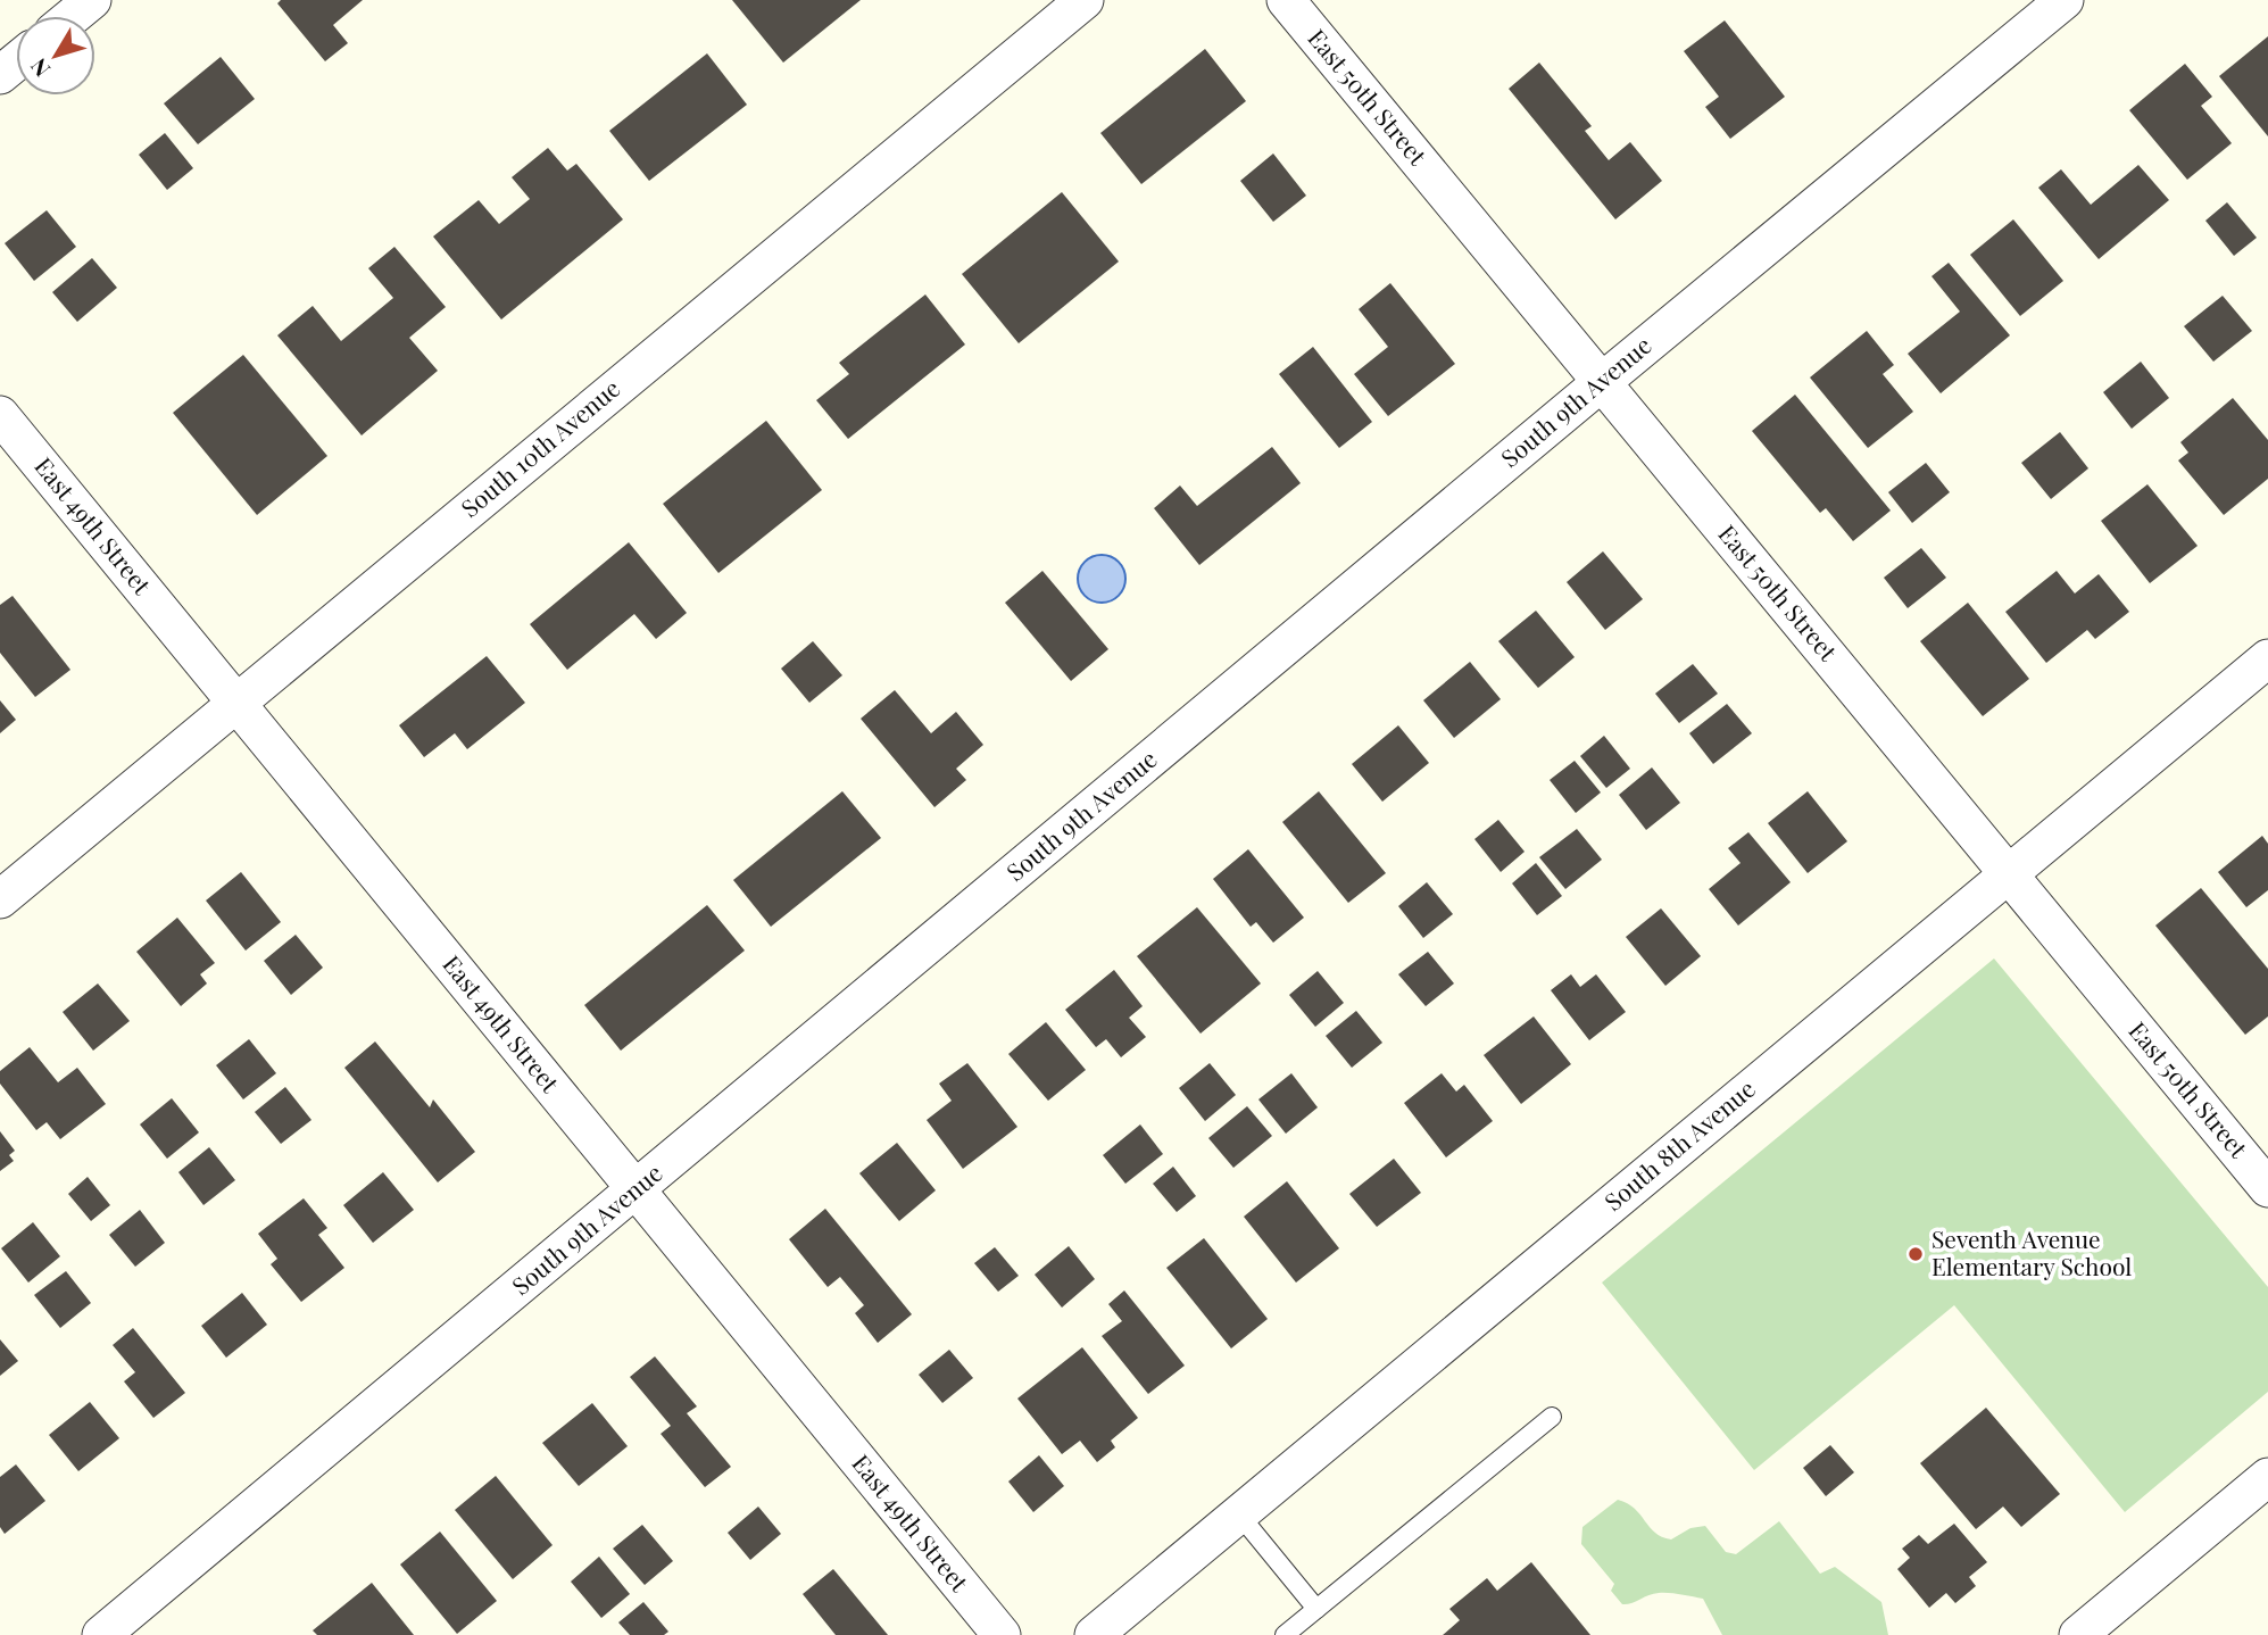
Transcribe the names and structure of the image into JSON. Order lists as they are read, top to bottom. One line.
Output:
{"streets":{"street":["East 50th Street","South 9th Avenue","South 10th Avenue","East 49th Street","South 8th Avenue"]},"crossings":[["East 50th Street","South 9th Avenue"],["East 50th Street","South 8th Avenue"],["South 9th Avenue","East 49th Street"],["South 10th Avenue","East 49th Street"]],"places":["Seventh Avenue Elementary School"],"north":"bottom left"}
